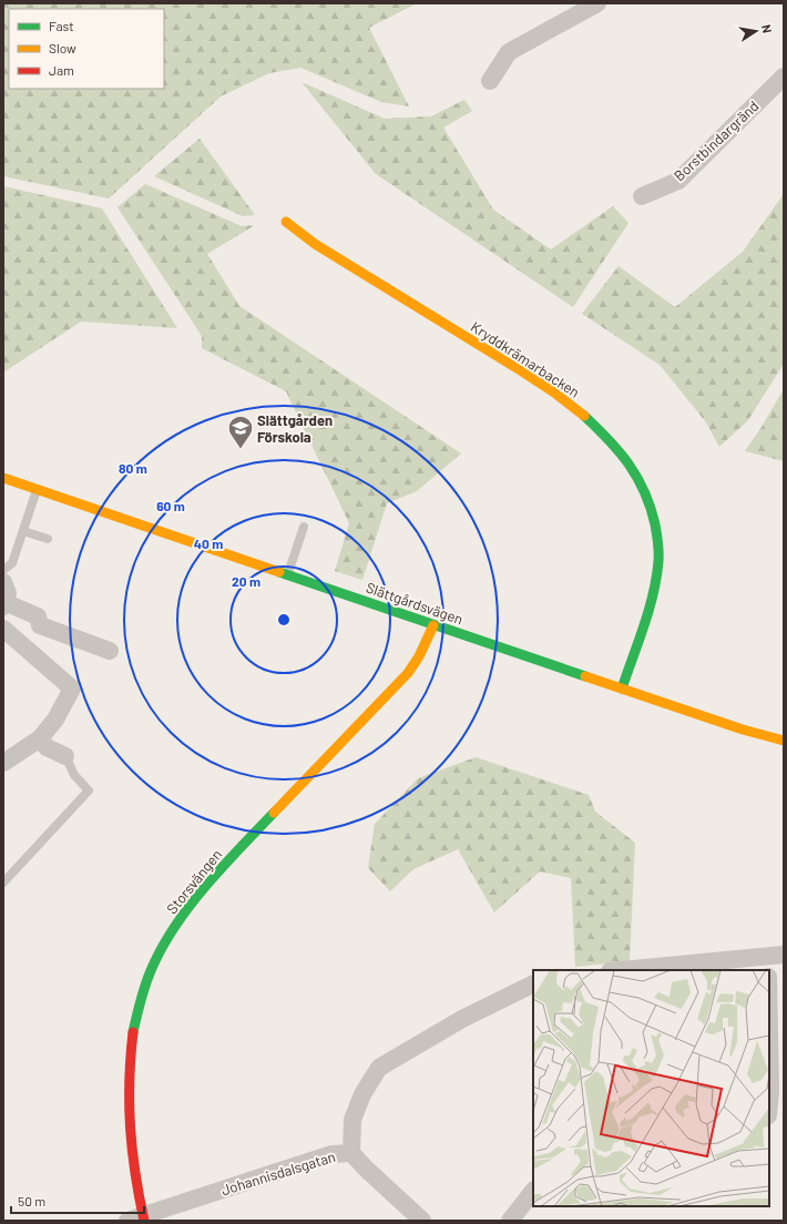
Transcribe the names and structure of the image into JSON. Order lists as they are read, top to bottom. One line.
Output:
{"streets":{"street":["Borstbindargränd","Kryddkrämarbacken","Slättgårdsvägen","Storsvängen","Johannisdalsgatan"]},"crossings":[["Kryddkrämarbacken","Slättgårdsvägen"],["Slättgårdsvägen","Storsvängen"],["Storsvängen","Johannisdalsgatan"]],"places":{"school or university":["Slättgården Förskola"]},"legend":["Fast","Slow","Jam"],"scale_bar":"50 m","north":"right","rings":["80 m","60 m","40 m","20 m"]}
